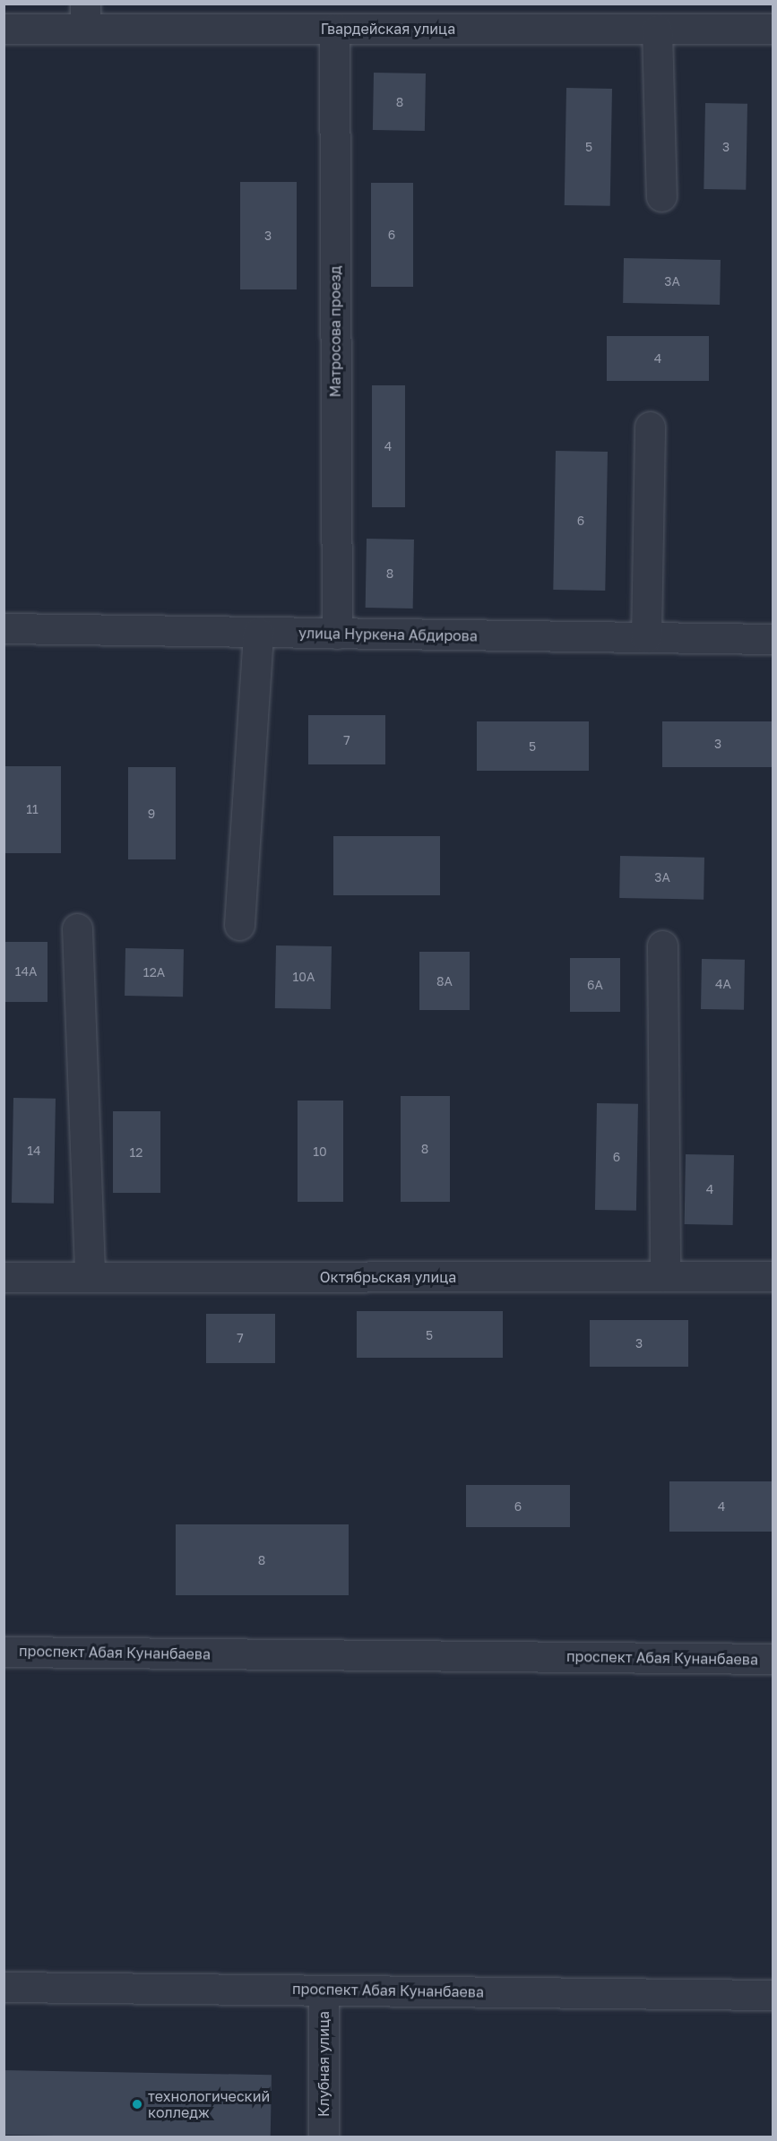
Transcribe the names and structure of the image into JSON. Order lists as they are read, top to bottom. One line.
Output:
{"streets":{"street":["Гвардейская улица","Матросова проезд","улица Нуркена Абдирова","Октябрьская улица","проспект Абая Кунанбаева","Клубная улица"]},"crossings":[["Гвардейская улица","Матросова проезд"],["Матросова проезд","улица Нуркена Абдирова"],["проспект Абая Кунанбаева","Клубная улица"]],"places":["технологический колледж"],"house_numbers":["8","5","3","6","3","3А","4","4","6","8","7","3","5","11","9","3А","14А","12А","10А","8А","4А","6А","8","14","10","12","6","4","5","7","3","6","4","8"]}
